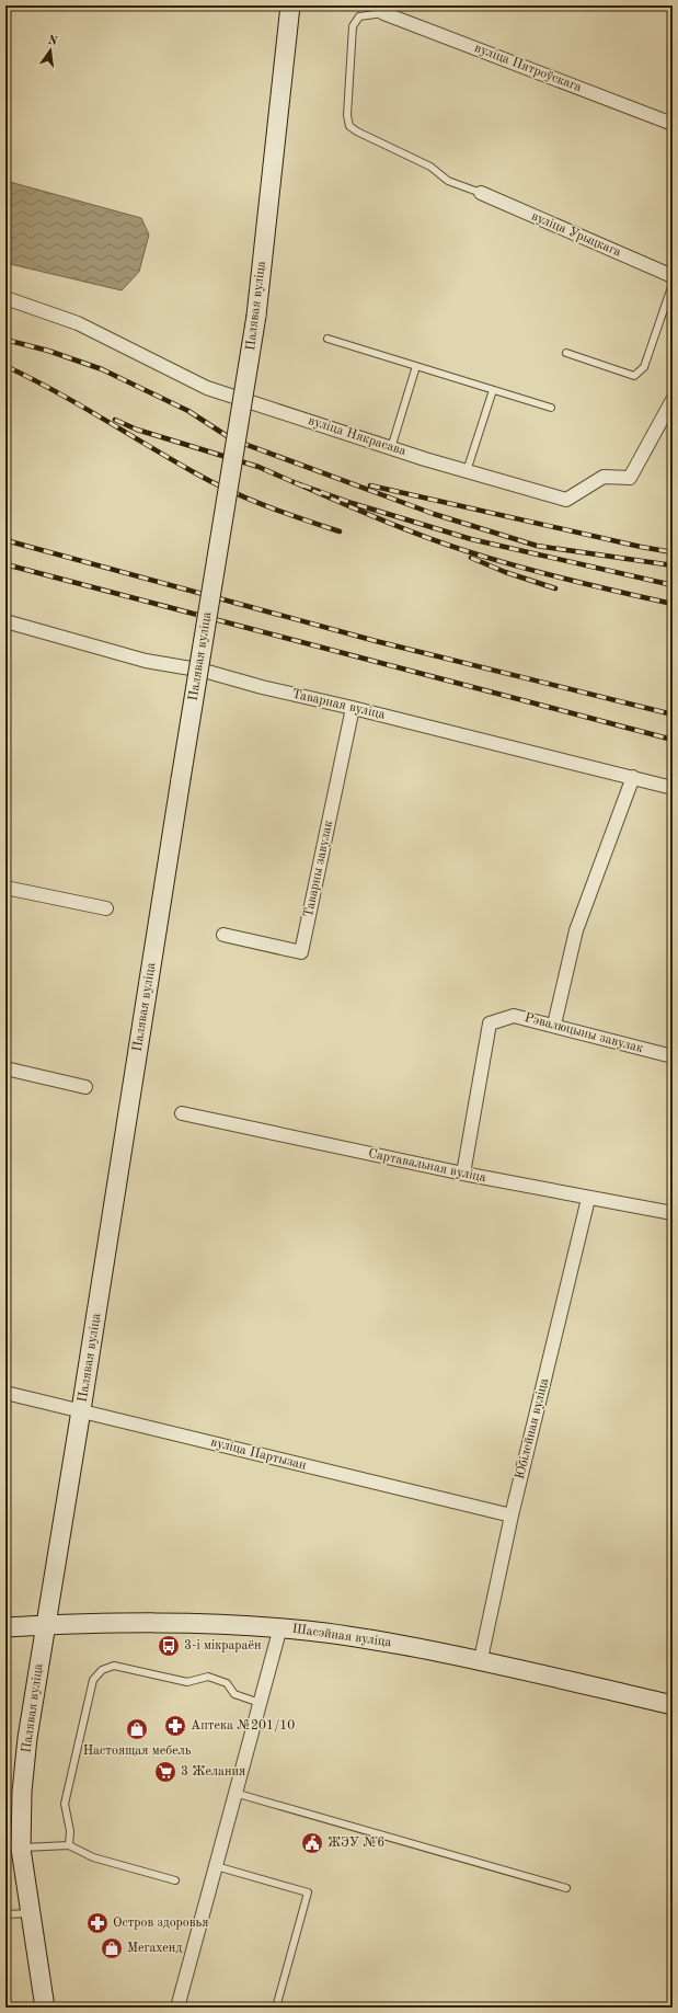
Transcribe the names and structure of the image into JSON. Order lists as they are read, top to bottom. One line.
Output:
{"streets":{"main road":["Палявая вуліца","Шасэйная вуліца"],"street":["вуліца Пятроўскага","вуліца Урыцкага","вуліца Някрасава","Таварная вуліца","Таварны завулак","Рэвалюцыны завулак","Сартавальная вуліца","Юбілейная вуліца","вуліца Партызан"]},"crossings":[["Палявая вуліца","вуліца Партызан"],["Палявая вуліца","Шасэйная вуліца"],["Таварная вуліца","Таварны завулак"],["Рэвалюцыны завулак","Сартавальная вуліца"],["Сартавальная вуліца","Юбілейная вуліца"],["Юбілейная вуліца","вуліца Партызан"],["Юбілейная вуліца","Шасэйная вуліца"]],"places":{"bus stop":["3-і мікрараён"],"pharmacy":["Аптека №201/10","Остров здоровья"],"shop":["Настоящая мебель","Мегахенд"],"supermarket":["3 Желания"],"public building":["ЖЭУ №6"]},"north":"top"}
